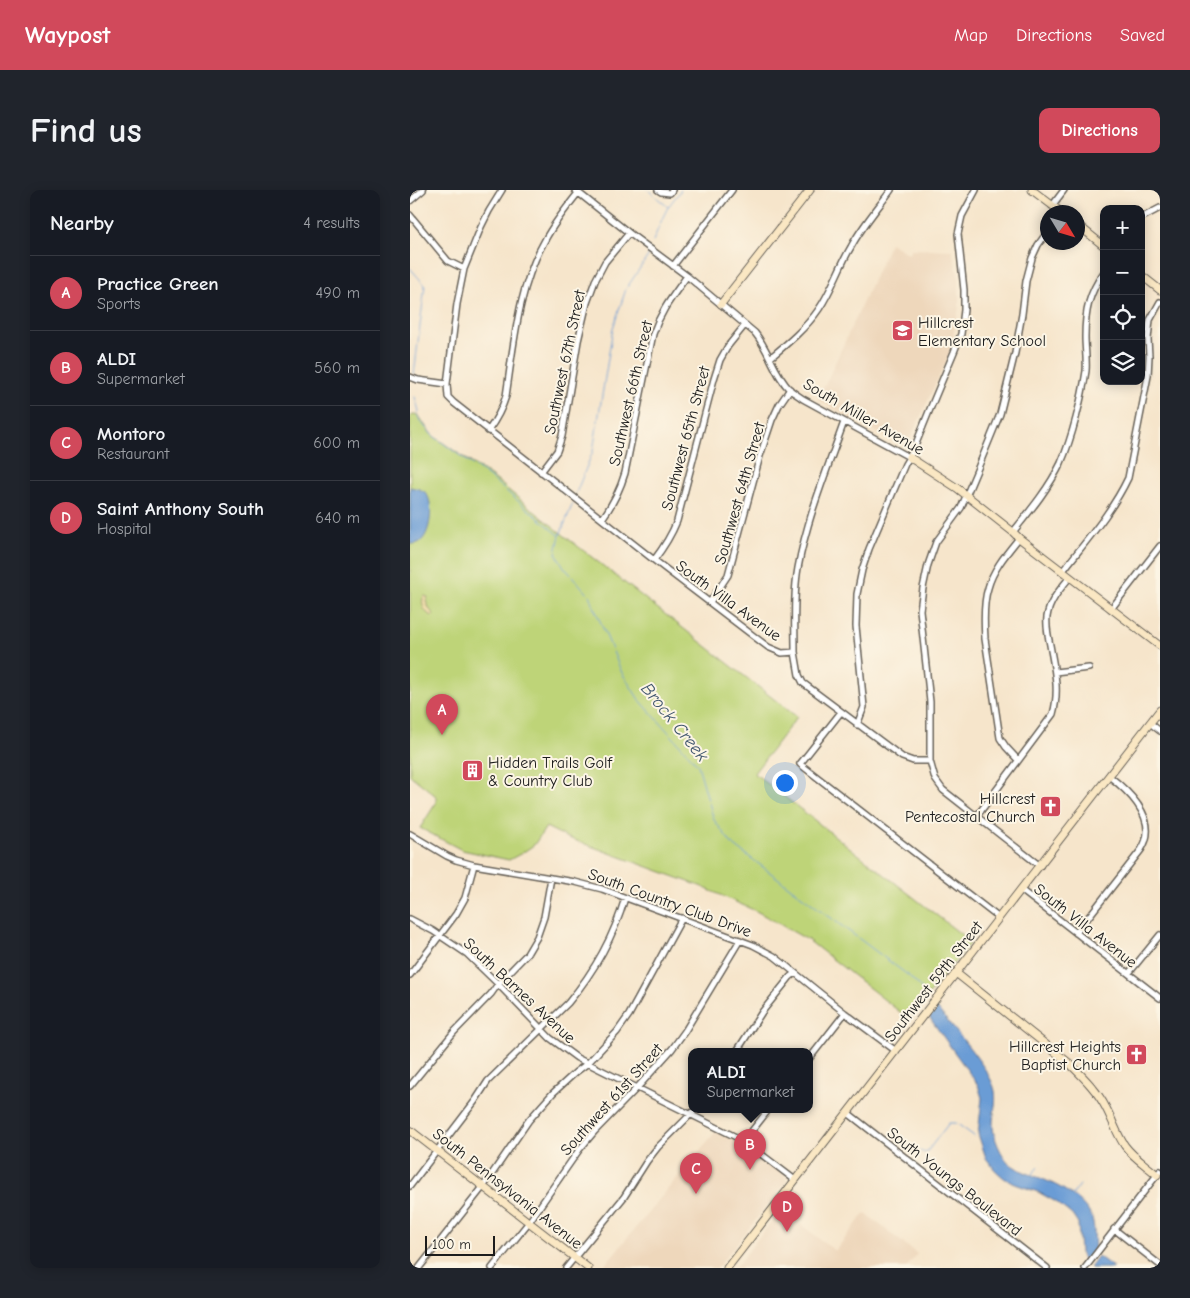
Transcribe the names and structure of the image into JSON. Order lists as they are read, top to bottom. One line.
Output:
{"streets":{"main road":["South Miller Avenue","Southwest 59th Street","South Pennsylvania Avenue"],"street":["Southwest 67th Street","Southwest 66th Street","Southwest 65th Street","Southwest 64th Street","South Villa Avenue","South Country Club Drive","South Barnes Avenue","Southwest 61st Street","South Youngs Boulevard"]},"crossings":[["Southwest 67th Street","South Miller Avenue"],["Southwest 67th Street","South Villa Avenue"],["Southwest 66th Street","South Miller Avenue"],["Southwest 66th Street","South Villa Avenue"],["South Miller Avenue","Southwest 65th Street"],["South Miller Avenue","Southwest 64th Street"],["Southwest 65th Street","South Villa Avenue"],["Southwest 64th Street","South Villa Avenue"],["South Villa Avenue","Southwest 59th Street"],["South Country Club Drive","Southwest 59th Street"],["South Country Club Drive","Southwest 61st Street"],["Southwest 59th Street","South Barnes Avenue"],["Southwest 59th Street","South Youngs Boulevard"],["South Barnes Avenue","Southwest 61st Street"],["Southwest 61st Street","South Pennsylvania Avenue"]],"water":["Brock Creek"],"places":{"school or university":["Hillcrest Elementary School"],"building":["Hidden Trails Golf & Country Club"],"church":["Hillcrest Pentecostal Church","Hillcrest Heights Baptist Church"]},"scale_bar":"100 m","north":"bottom right","page":{"header":"Waypost","nav":["Map","Directions","Saved"],"buttons":"Directions","title":"Find us","heading":["Nearby","4 results"],"map_buttons":["+","−"],"list":[{"mark":"A","name":"Practice Green","note":"Sports","value":"490 m"},{"mark":"B","name":"ALDI","note":"Supermarket","value":"560 m"},{"mark":"C","name":"Montoro","note":"Restaurant","value":"600 m"},{"mark":"D","name":"Saint Anthony South","note":"Hospital","value":"640 m"}],"pins":["A","B","C","D"],"popup":["ALDI","Supermarket"],"scale":"100 m"}}
